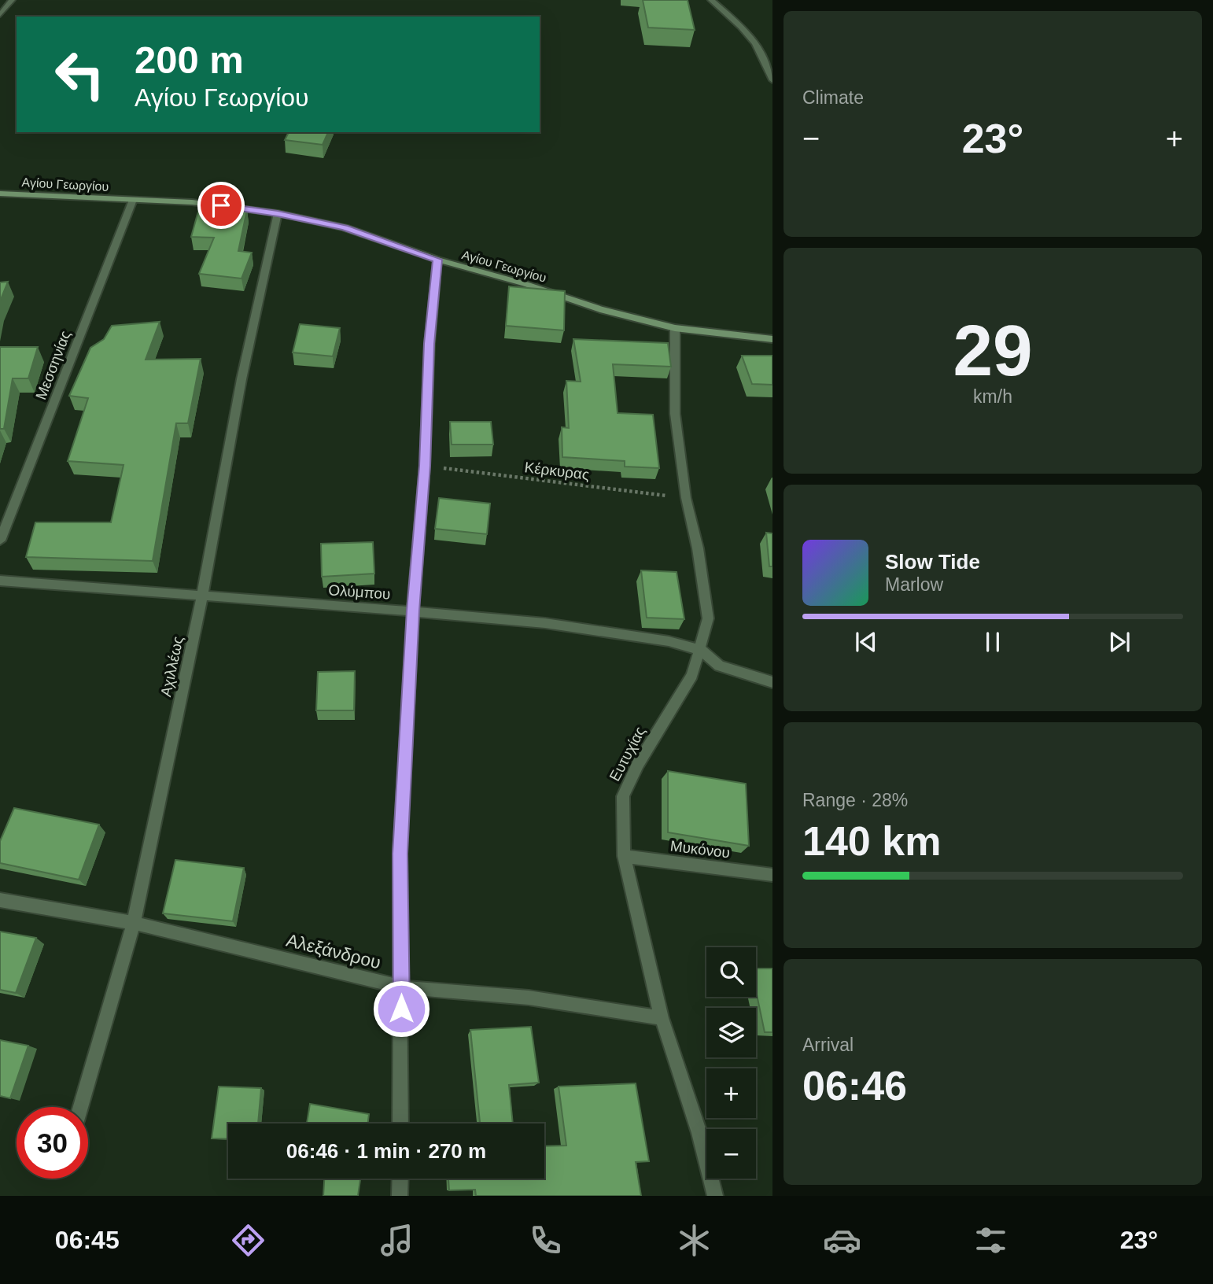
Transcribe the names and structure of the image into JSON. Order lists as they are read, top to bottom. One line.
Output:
{"streets":{"street":["Αγίου Γεωργίου","Μεσσηνίας","Ολύμπου","Αχιλλέως","Ευτυχίας","Μυκόνου","Αλεξάνδρου"],"path":["Κέρκυρας"]},"crossings":[["Αγίου Γεωργίου","Μεσσηνίας"],["Αγίου Γεωργίου","Αχιλλέως"],["Αγίου Γεωργίου","Ευτυχίας"],["Κέρκυρας","Ευτυχίας"],["Ολύμπου","Αχιλλέως"],["Ολύμπου","Ευτυχίας"],["Αχιλλέως","Αλεξάνδρου"],["Ευτυχίας","Μυκόνου"],["Ευτυχίας","Αλεξάνδρου"]],"page":{"tile":["Climate",["29","km/h"],["Range · 28%","140 km"],["Arrival","06:46"]],"turn":["200 m","Αγίου Γεωργίου"],"heat":["−","23°","+"],"song":["Slow Tide","Marlow"],"map_buttons":["+","−"],"limit":"30","trip":"06:46 · 1 min · 270 m","tabs":["06:45","23°"]}}
